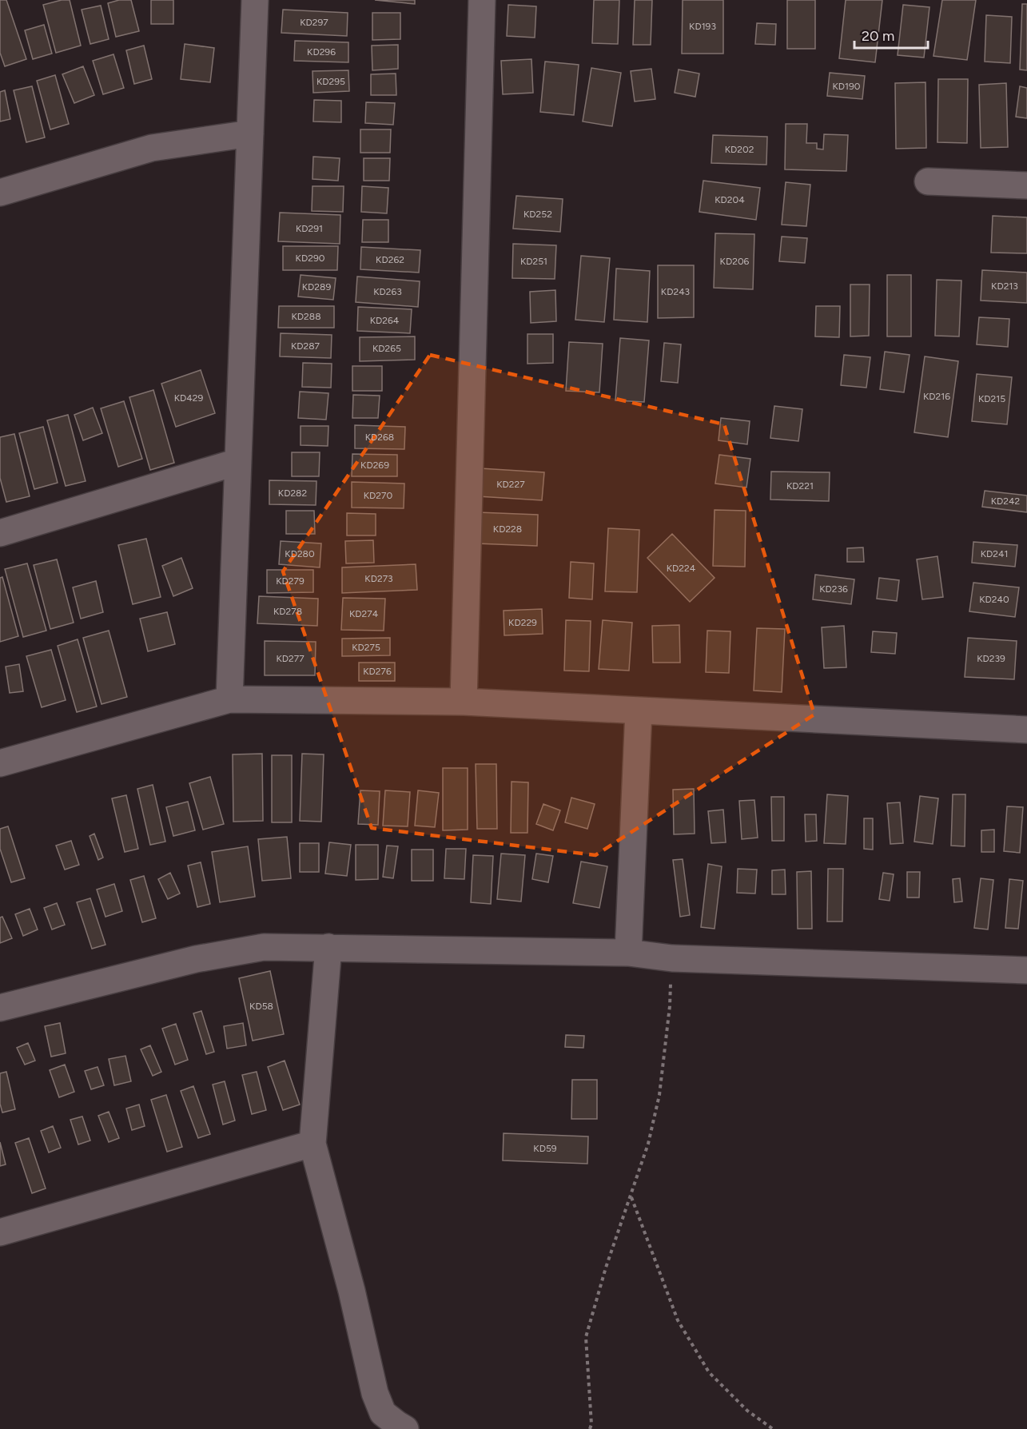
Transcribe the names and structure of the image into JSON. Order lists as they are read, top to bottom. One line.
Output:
{"house_numbers":["KD297","KD193","KD296","KD295","KD190","KD202","KD204","KD252","KD291","KD290","KD262","KD251","KD206","KD213","KD289","KD263","KD243","KD288","KD264","KD287","KD265","KD216","KD429","KD215","KD268","KD269","KD227","KD221","KD282","KD270","KD242","KD228","KD280","KD241","KD224","KD273","KD279","KD236","KD240","KD278","KD274","KD229","KD275","KD277","KD239","KD276","KD58","KD59"],"scale_bar":"20 m"}
